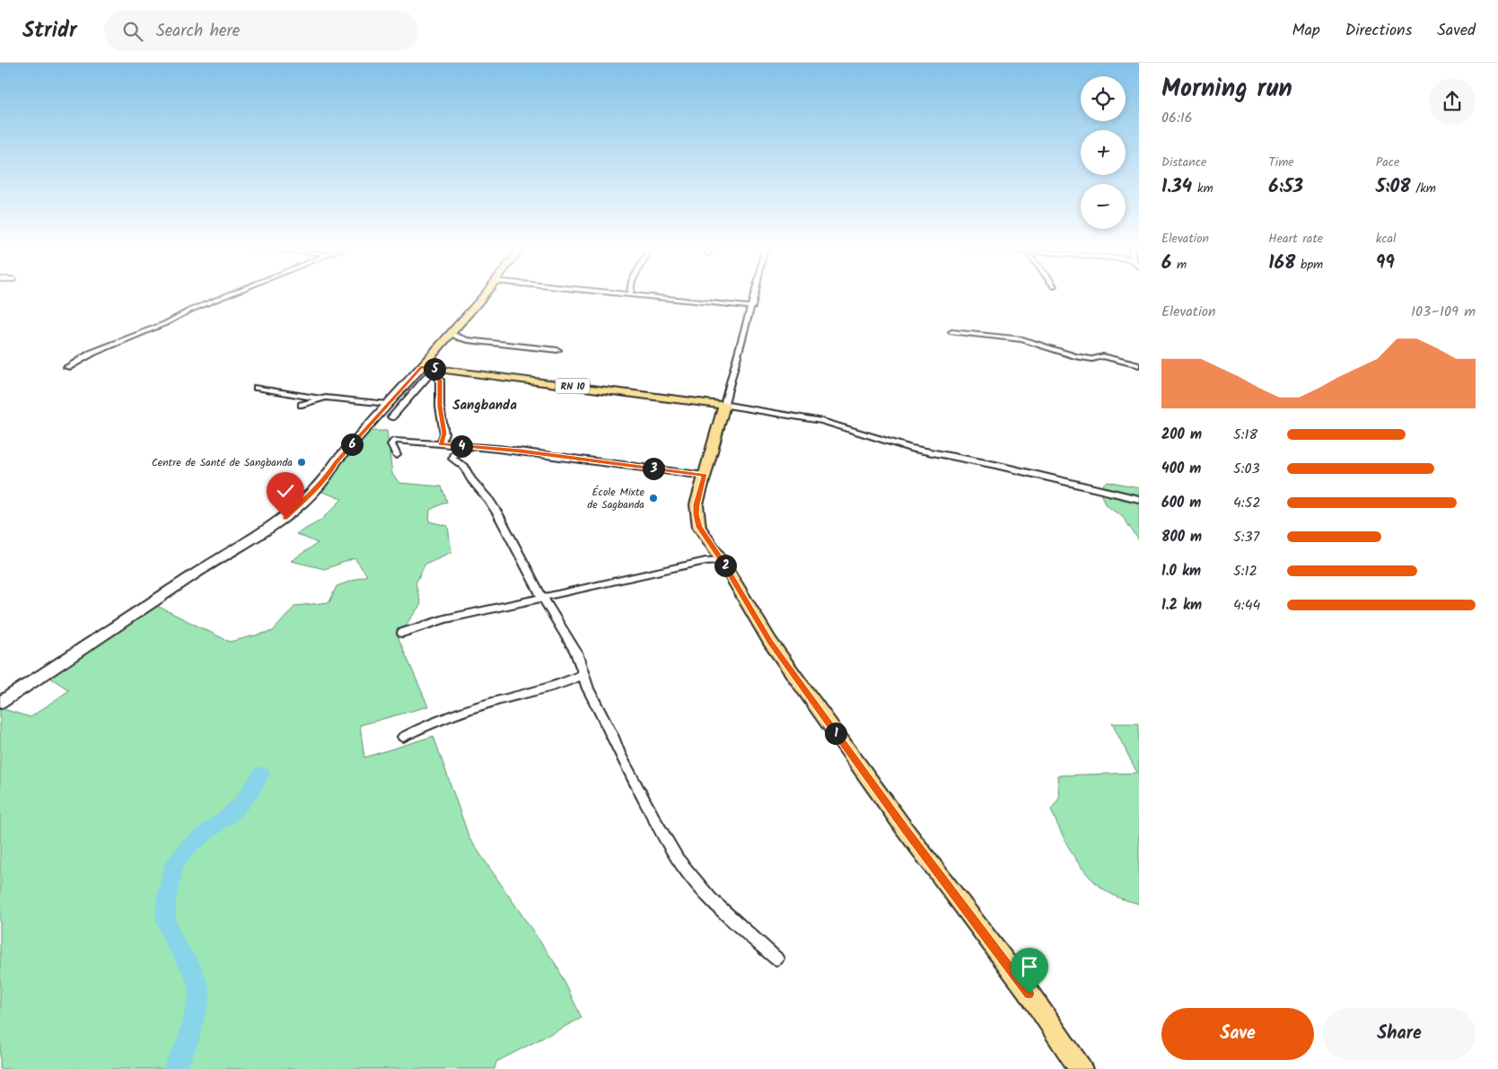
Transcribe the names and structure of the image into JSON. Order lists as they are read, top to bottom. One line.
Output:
{"streets":{"main road":["RN 10"]},"districts":["Sangbanda"],"places":["Centre de Santé de Sangbanda","École Mixte de Sagbanda"],"page":{"header":"Stridr","search":"Search here","nav":["Map","Directions","Saved"],"heading":["Morning run","06:16"],"map_buttons":["+","−"],"stats":[["Distance","1.34 km"],["Time","6:53"],["Pace","5:08 /km"],["Elevation","6 m"],["Heart rate","168 bpm"],["kcal","99"]],"chart":["Elevation","103–109 m"],"pins":["5","6","4","3","2","1"],"list":[{"name":"200 m","note":"5:18"},{"name":"400 m","note":"5:03"},{"name":"600 m","note":"4:52"},{"name":"800 m","note":"5:37"},{"name":"1.0 km","note":"5:12"},{"name":"1.2 km","note":"4:44"}],"buttons":["Save","Share"]}}
